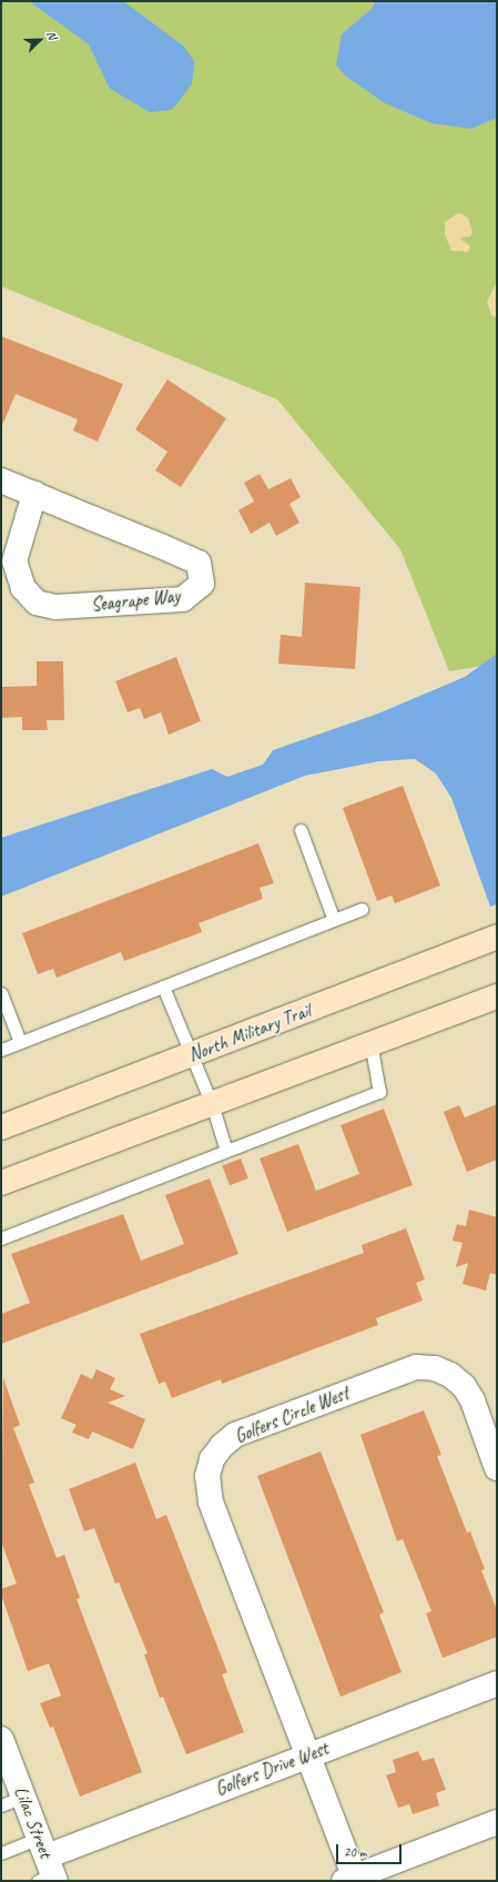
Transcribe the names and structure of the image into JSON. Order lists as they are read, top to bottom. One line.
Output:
{"streets":{"main road":["North Military Trail"],"street":["Seagrape Way","Golfers Circle West","Golfers Drive West","Lilac Street"]},"crossings":[["Golfers Circle West","Golfers Drive West"],["Golfers Drive West","Lilac Street"]],"scale_bar":"20 m","north":"top right"}
